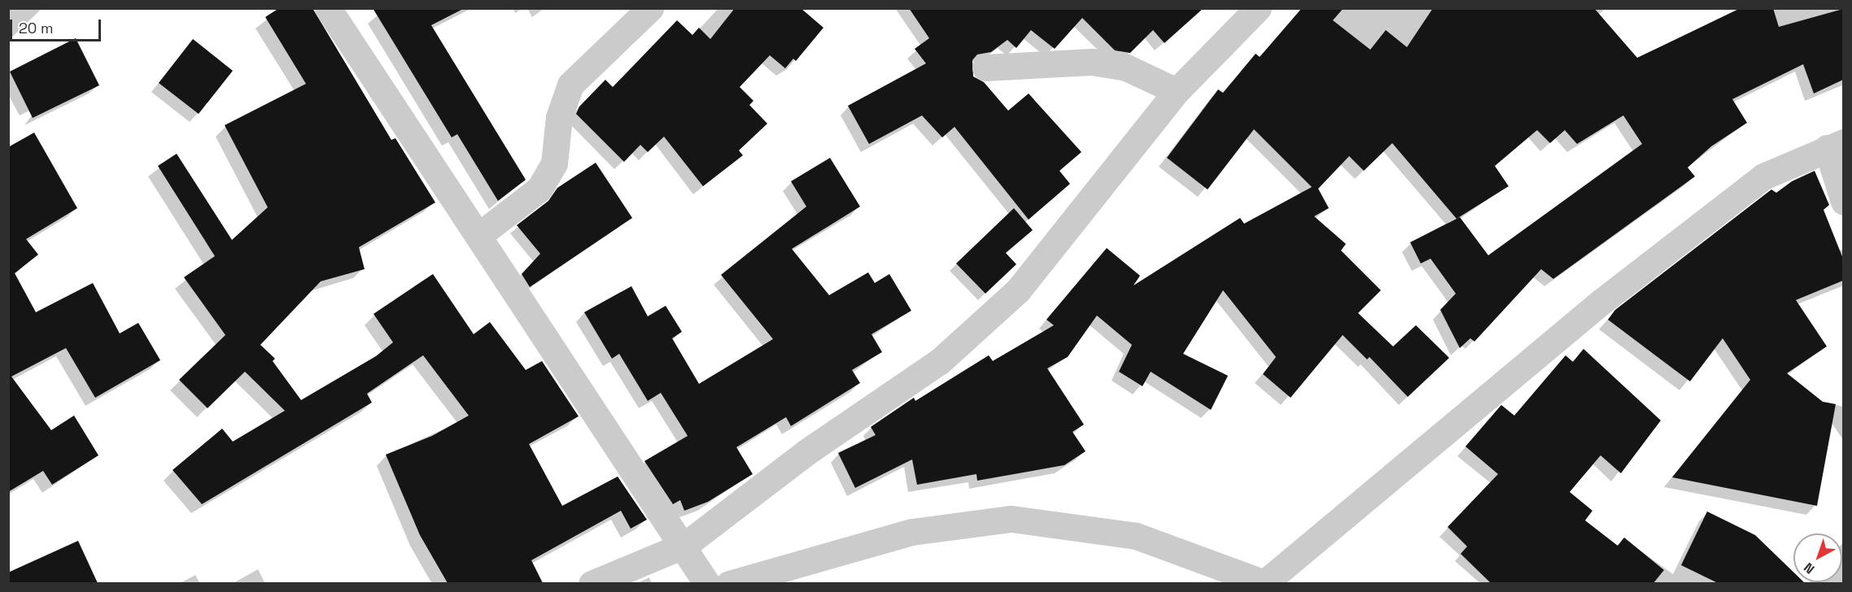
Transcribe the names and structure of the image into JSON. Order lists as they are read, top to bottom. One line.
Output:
{"scale_bar":"20 m","north":"bottom left"}
